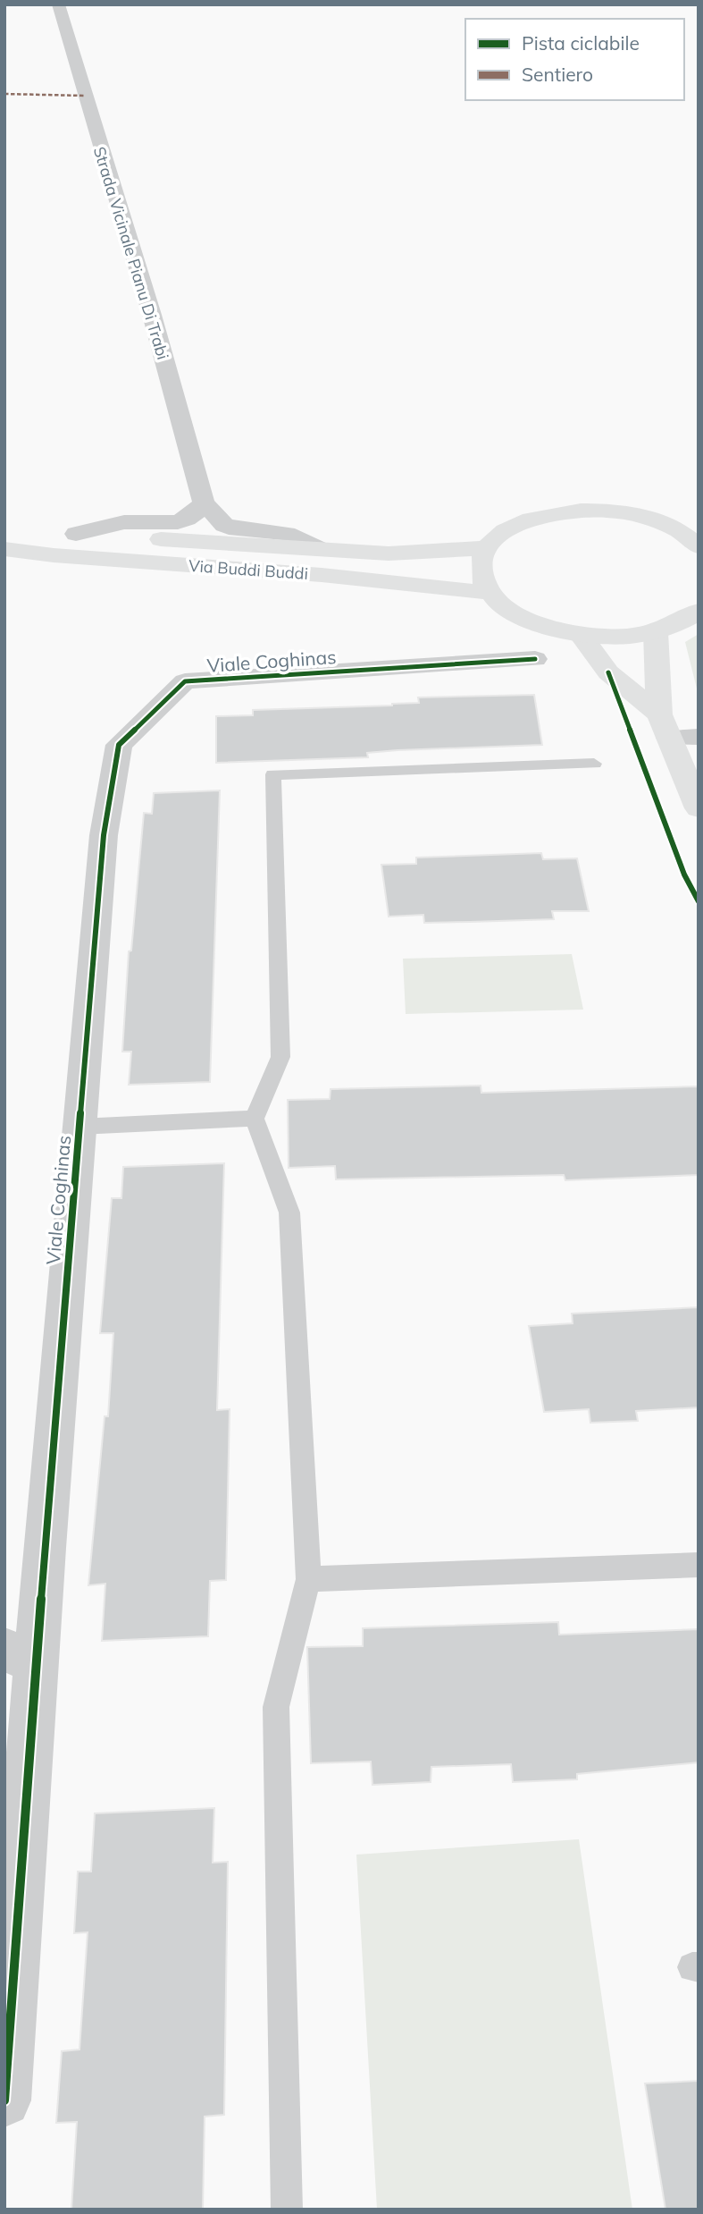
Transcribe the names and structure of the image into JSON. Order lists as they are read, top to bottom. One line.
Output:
{"streets":{"main road":["Via Buddi Buddi"],"street":["Strada Vicinale Pianu Di Trabi","Viale Coghinas"]},"crossings":[["Strada Vicinale Pianu Di Trabi","Via Buddi Buddi"]],"legend":["Pista ciclabile","Sentiero"]}
